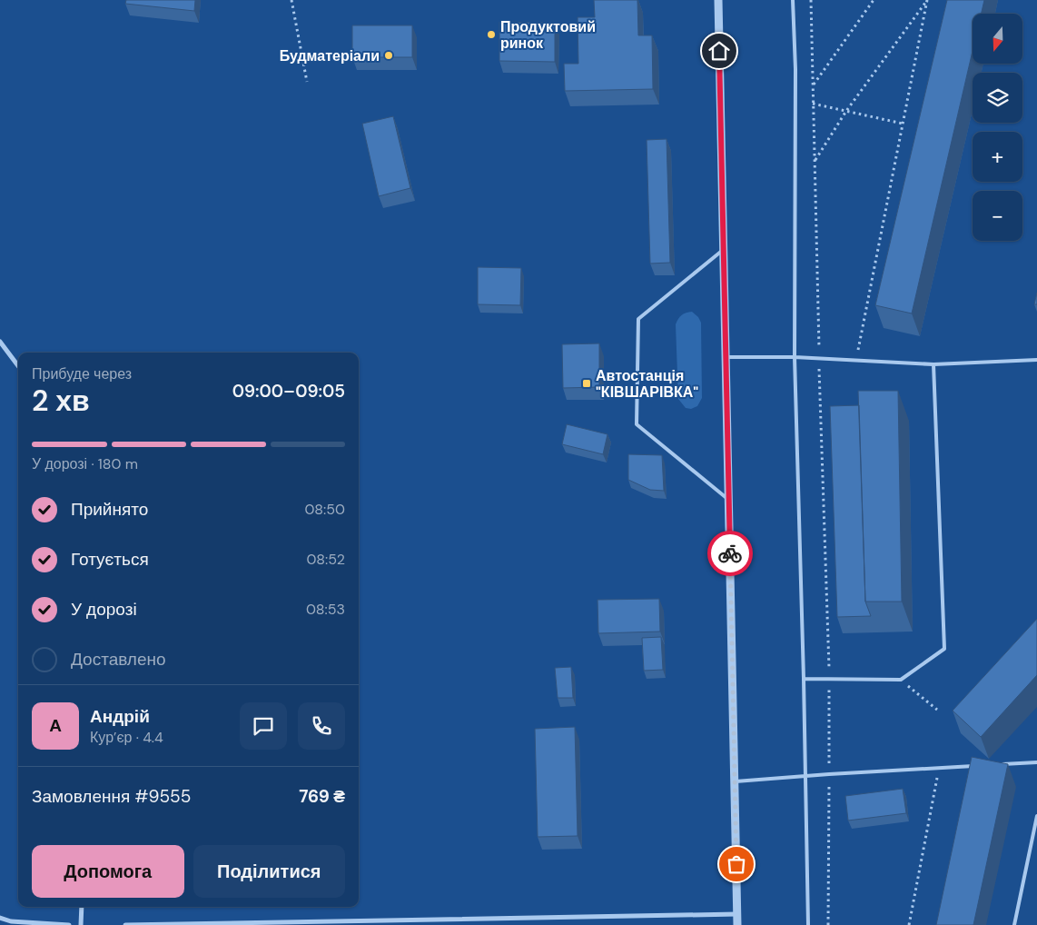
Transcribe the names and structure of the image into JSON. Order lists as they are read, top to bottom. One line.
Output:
{"places":{"other":["Продуктовий ринок","Будматеріали"],"transit":["Автостанція \"КІВШАРІВКА\""]},"north":"bottom","page":{"map_buttons":["+","−"],"heading":["2 хв","Прибуде через","09:00–09:05"],"panel":["Андрій","Кур’єр · 4.4","Замовлення #9555","769 ₴"],"bar":"У дорозі · 180 m","list":[["Прийнято","08:50"],["Готується","08:52"],["У дорозі","08:53"],"Доставлено"],"round":"А","buttons":["Допомога","Поділитися"]}}
